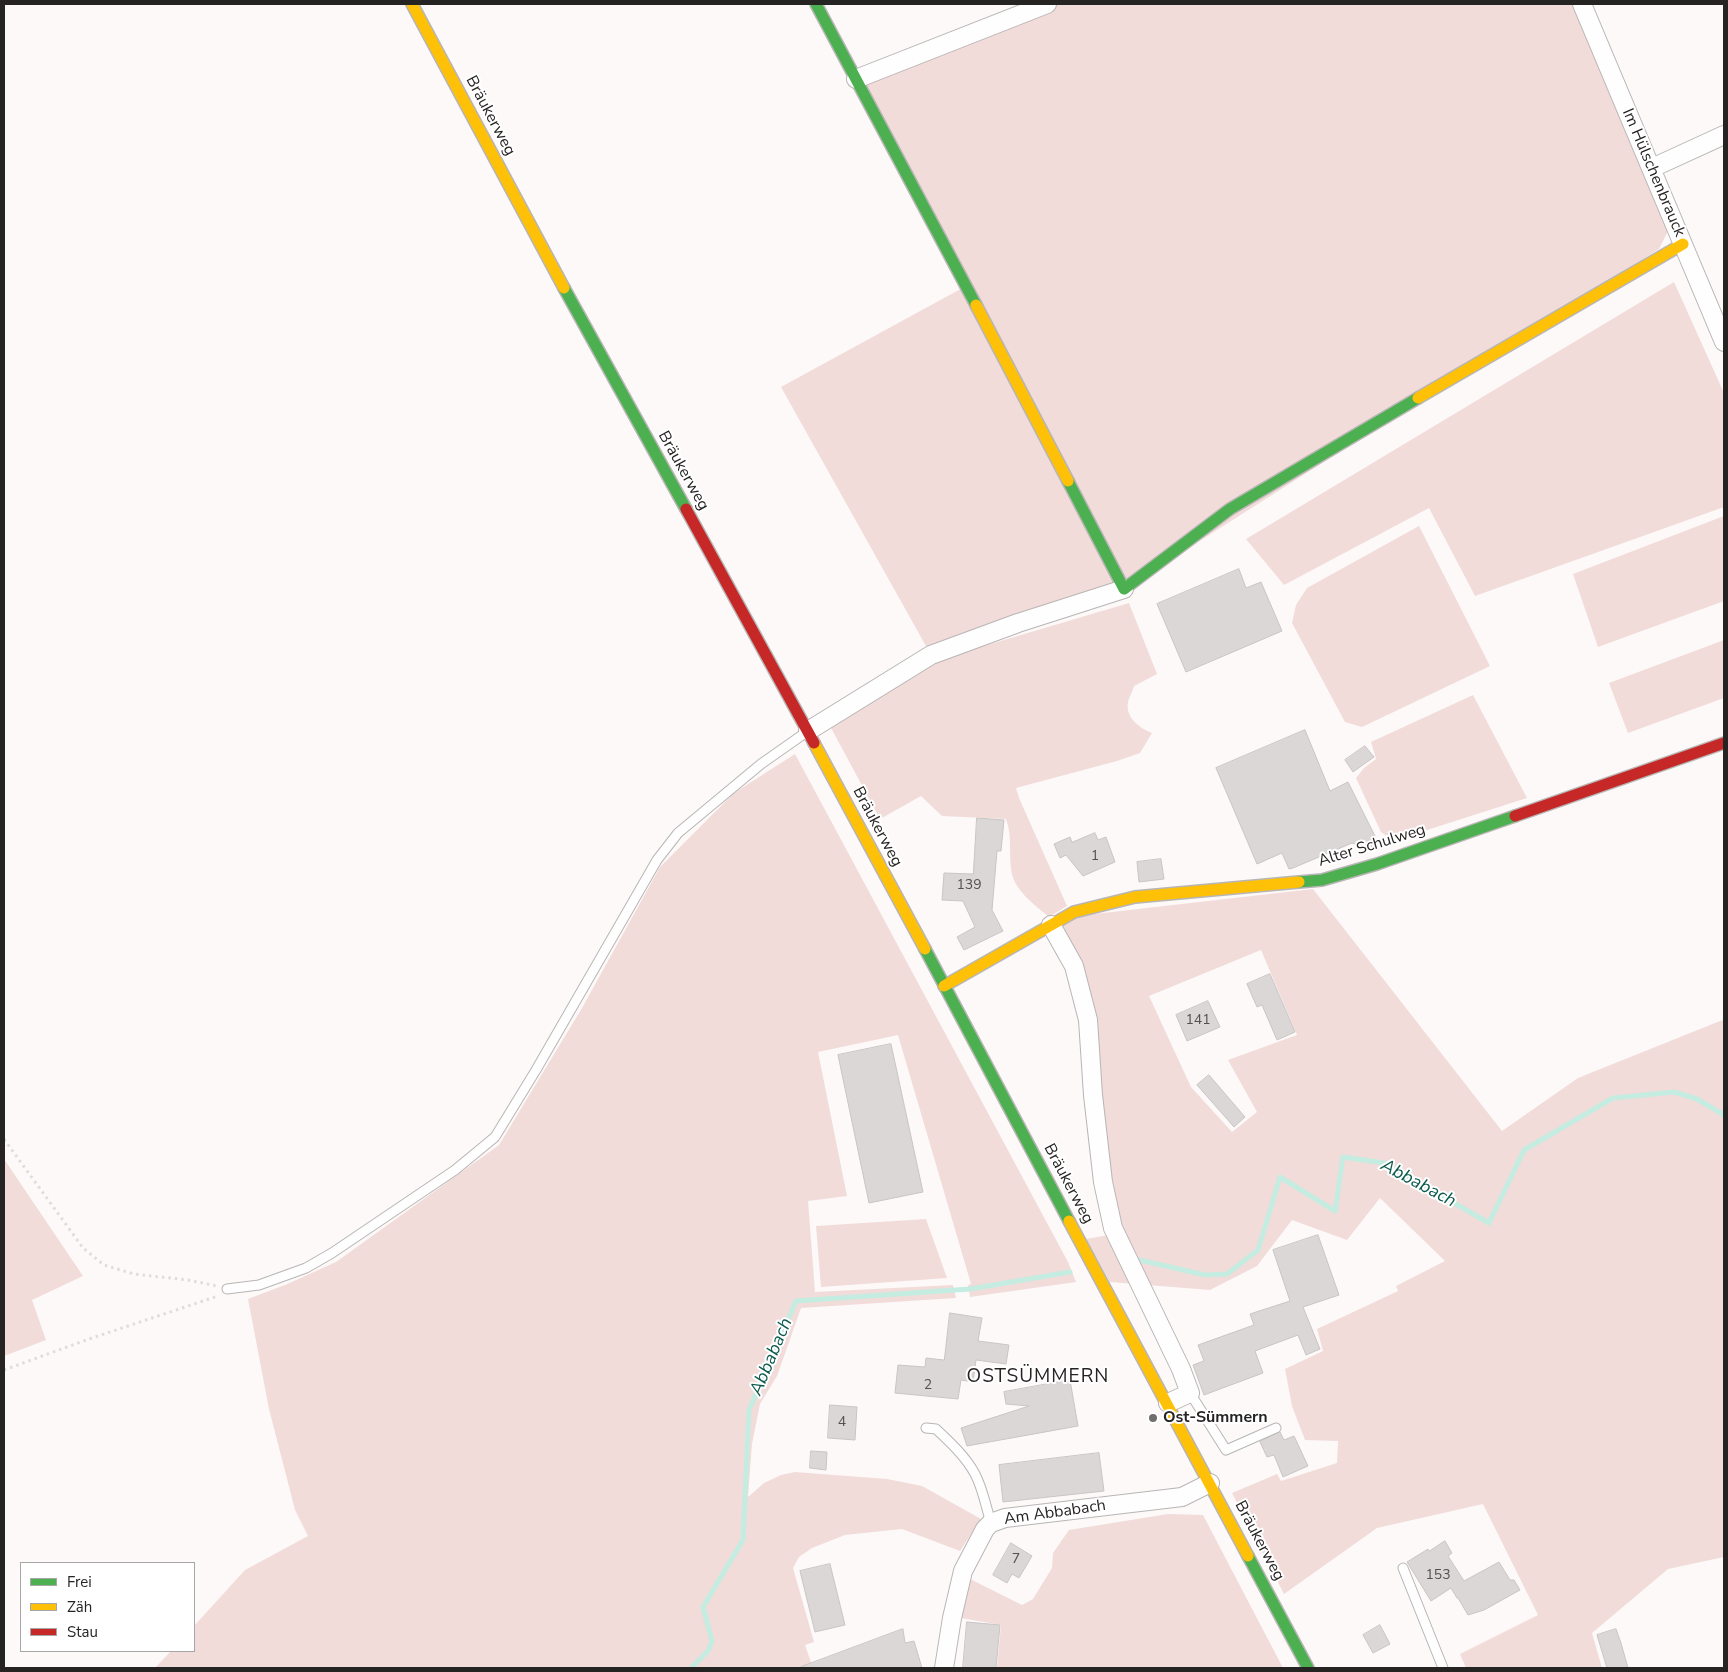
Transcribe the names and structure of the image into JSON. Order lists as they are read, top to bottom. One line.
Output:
{"streets":{"street":["Bräukerweg","Im Hülschenbrauck","Alter Schulweg","Am Abbabach"]},"crossings":[["Bräukerweg","Alter Schulweg"],["Bräukerweg","Am Abbabach"]],"districts":["OSTSÜMMERN"],"water":["Abbabach"],"places":["Ost-Sümmern"],"house_numbers":["1","139","141","2","4","7","153"],"legend":["Frei","Zäh","Stau"]}
